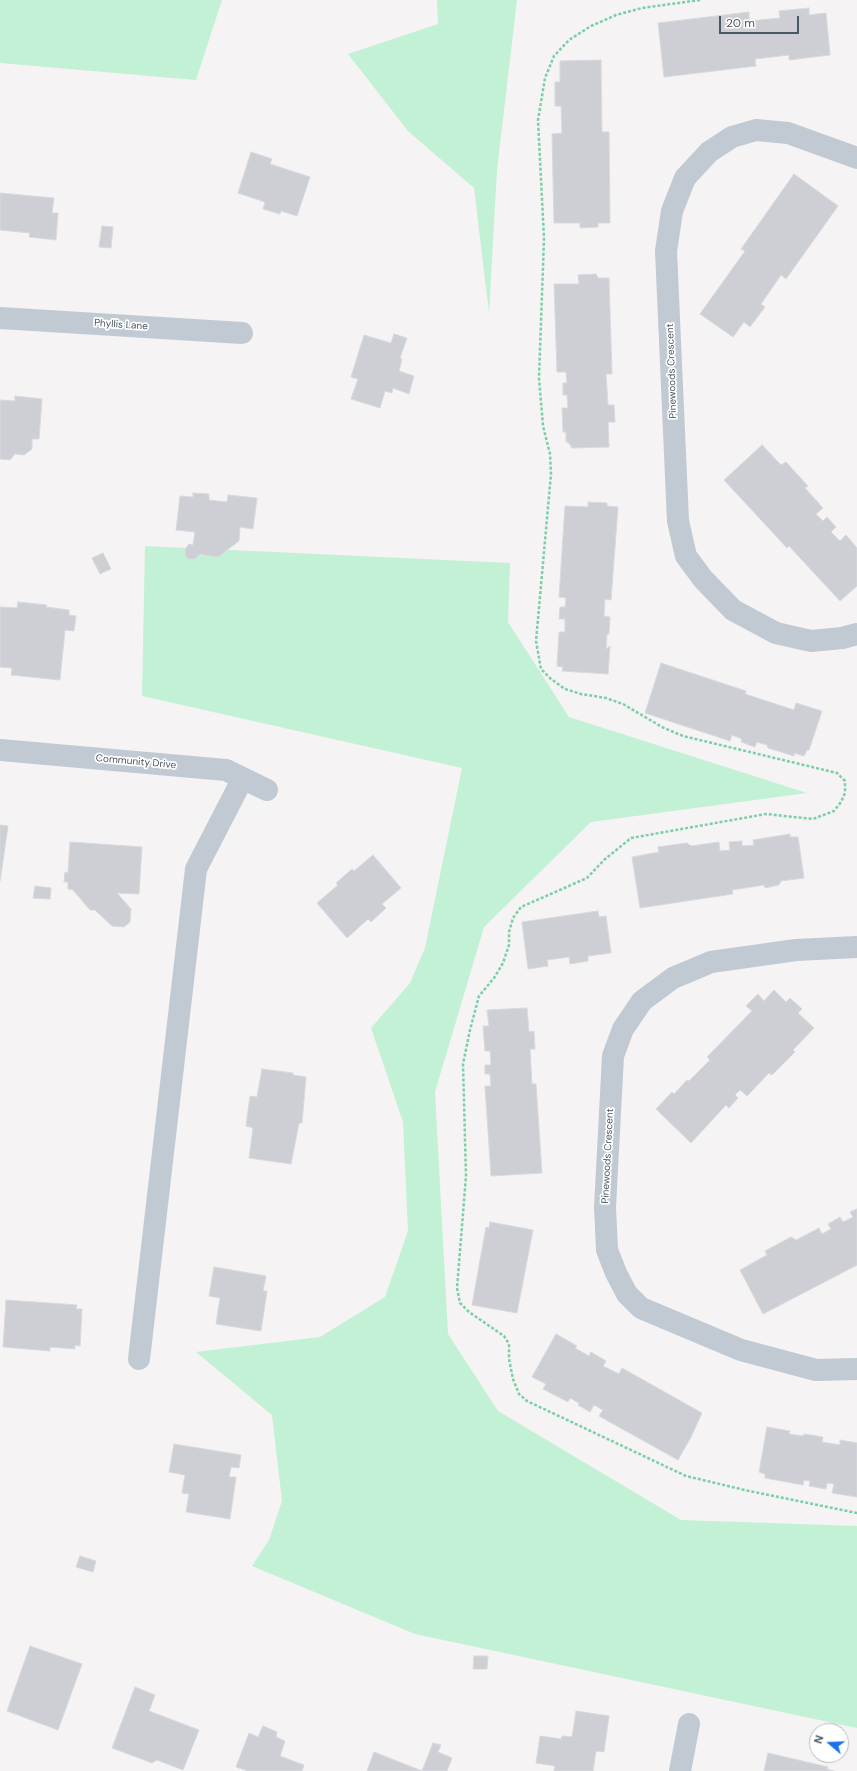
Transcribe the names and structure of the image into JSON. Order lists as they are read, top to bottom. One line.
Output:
{"streets":{"street":["Phyllis Lane","Pinewoods Crescent","Community Drive"]},"scale_bar":"20 m","north":"left"}
